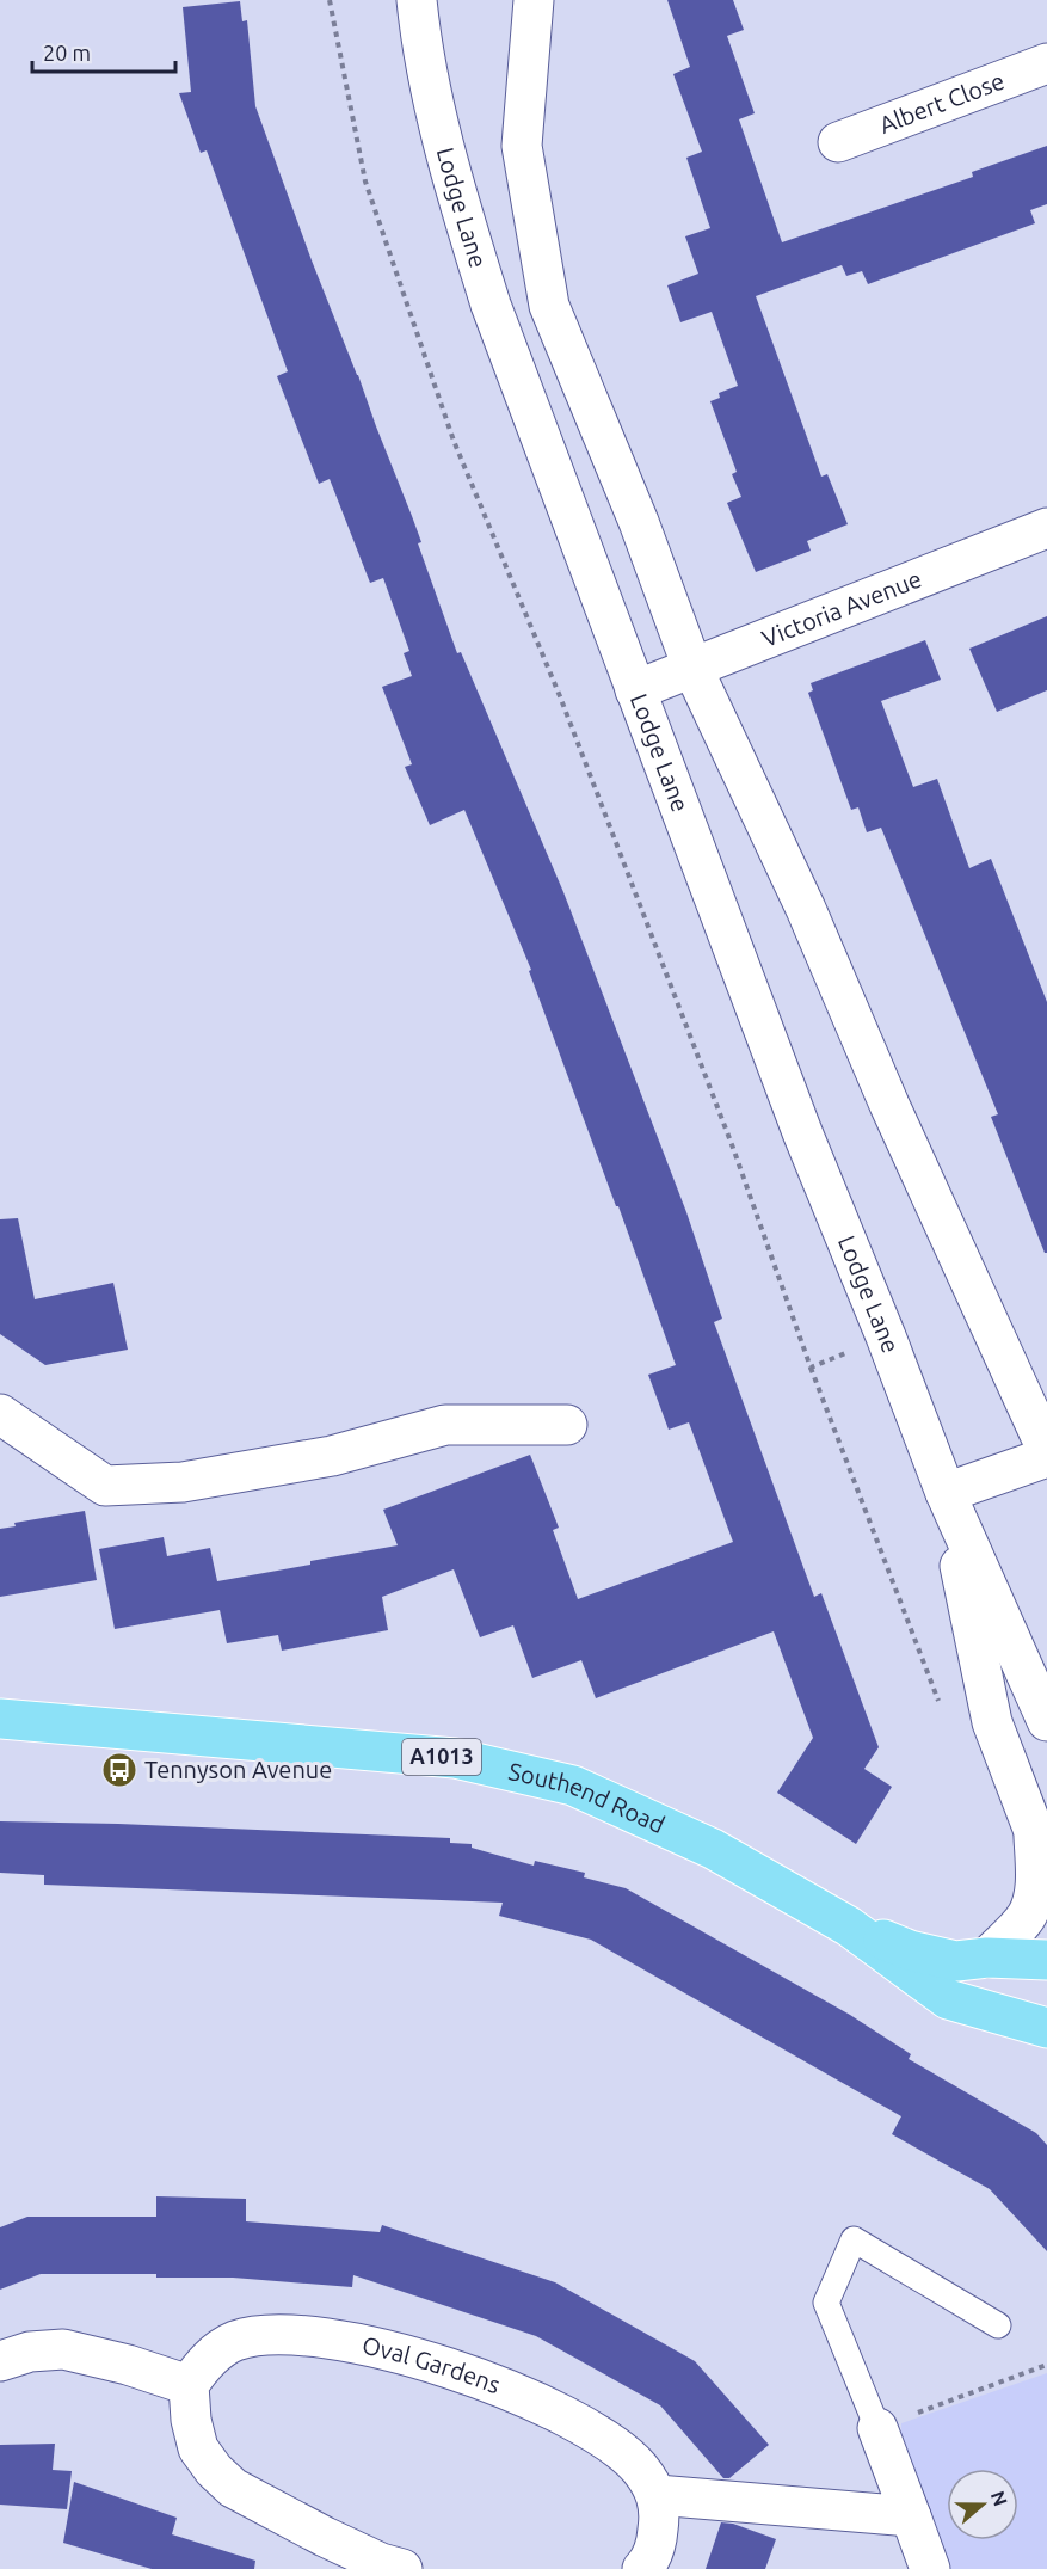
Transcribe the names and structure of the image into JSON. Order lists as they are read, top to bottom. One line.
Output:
{"streets":{"main road":["A1013","Southend Road"],"street":["Albert Close","Lodge Lane","Victoria Avenue","Oval Gardens"]},"crossings":[["Lodge Lane","Victoria Avenue"],["Lodge Lane","Southend Road"]],"places":{"bus stop":["Tennyson Avenue"]},"scale_bar":"20 m","north":"right"}
